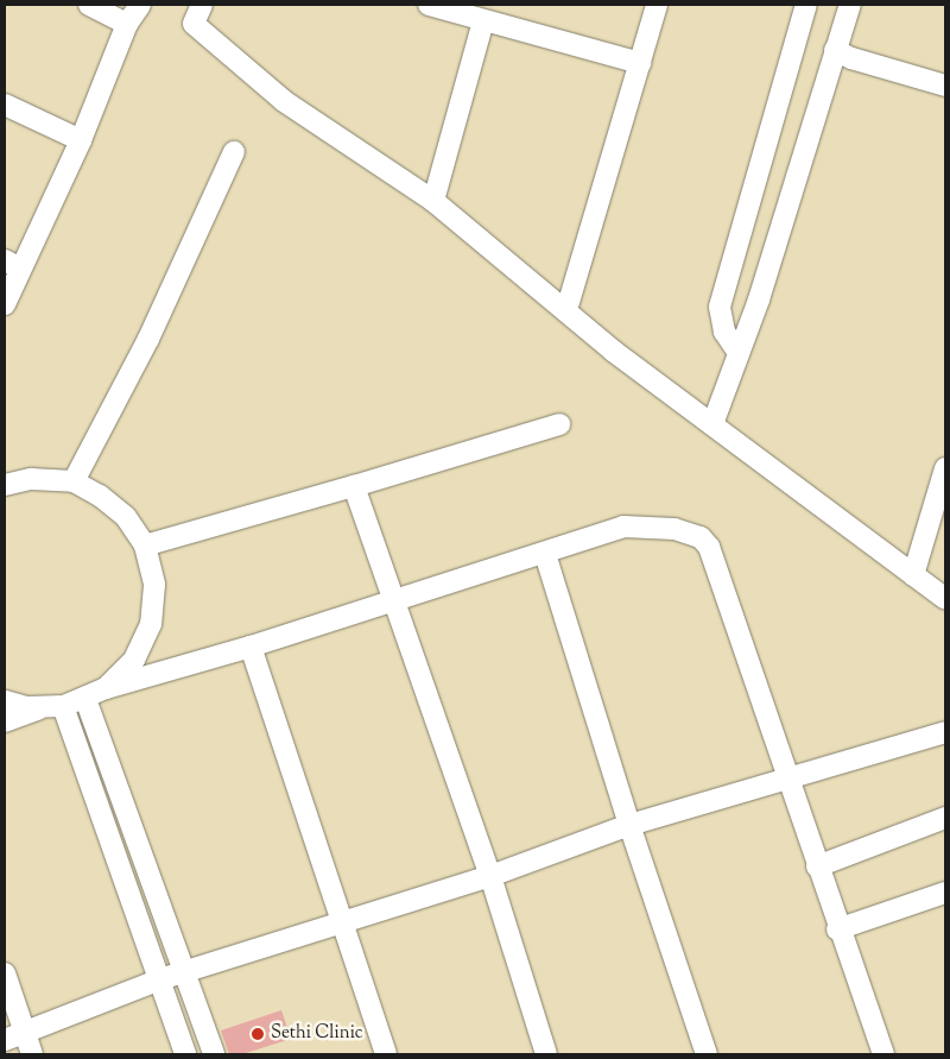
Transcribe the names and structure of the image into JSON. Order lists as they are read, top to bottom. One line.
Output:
{"places":["Sethi Clinic"]}
